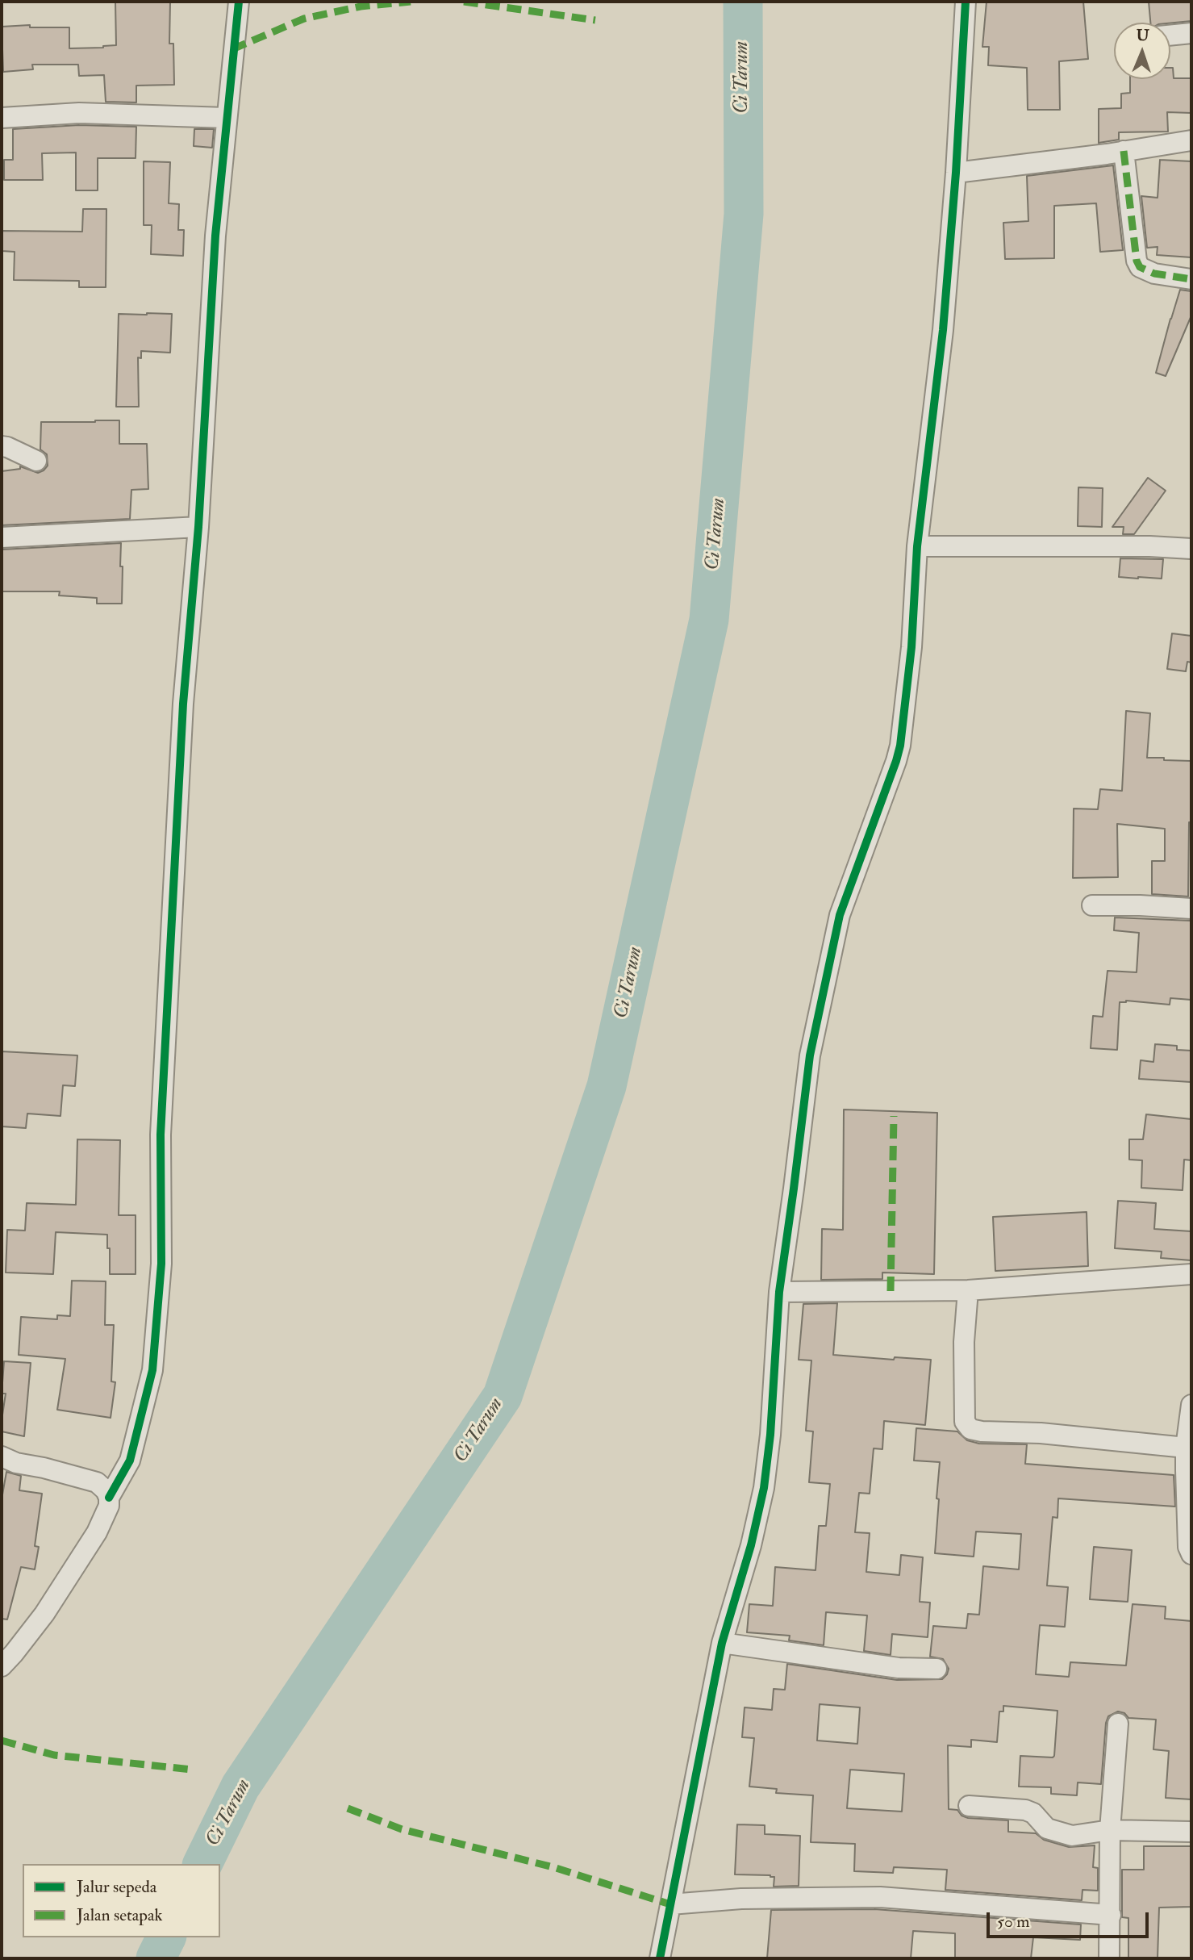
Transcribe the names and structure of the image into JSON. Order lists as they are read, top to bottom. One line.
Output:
{"water":["Ci Tarum"],"legend":["Jalur sepeda","Jalan setapak"],"scale_bar":"50 m","north":"top"}
